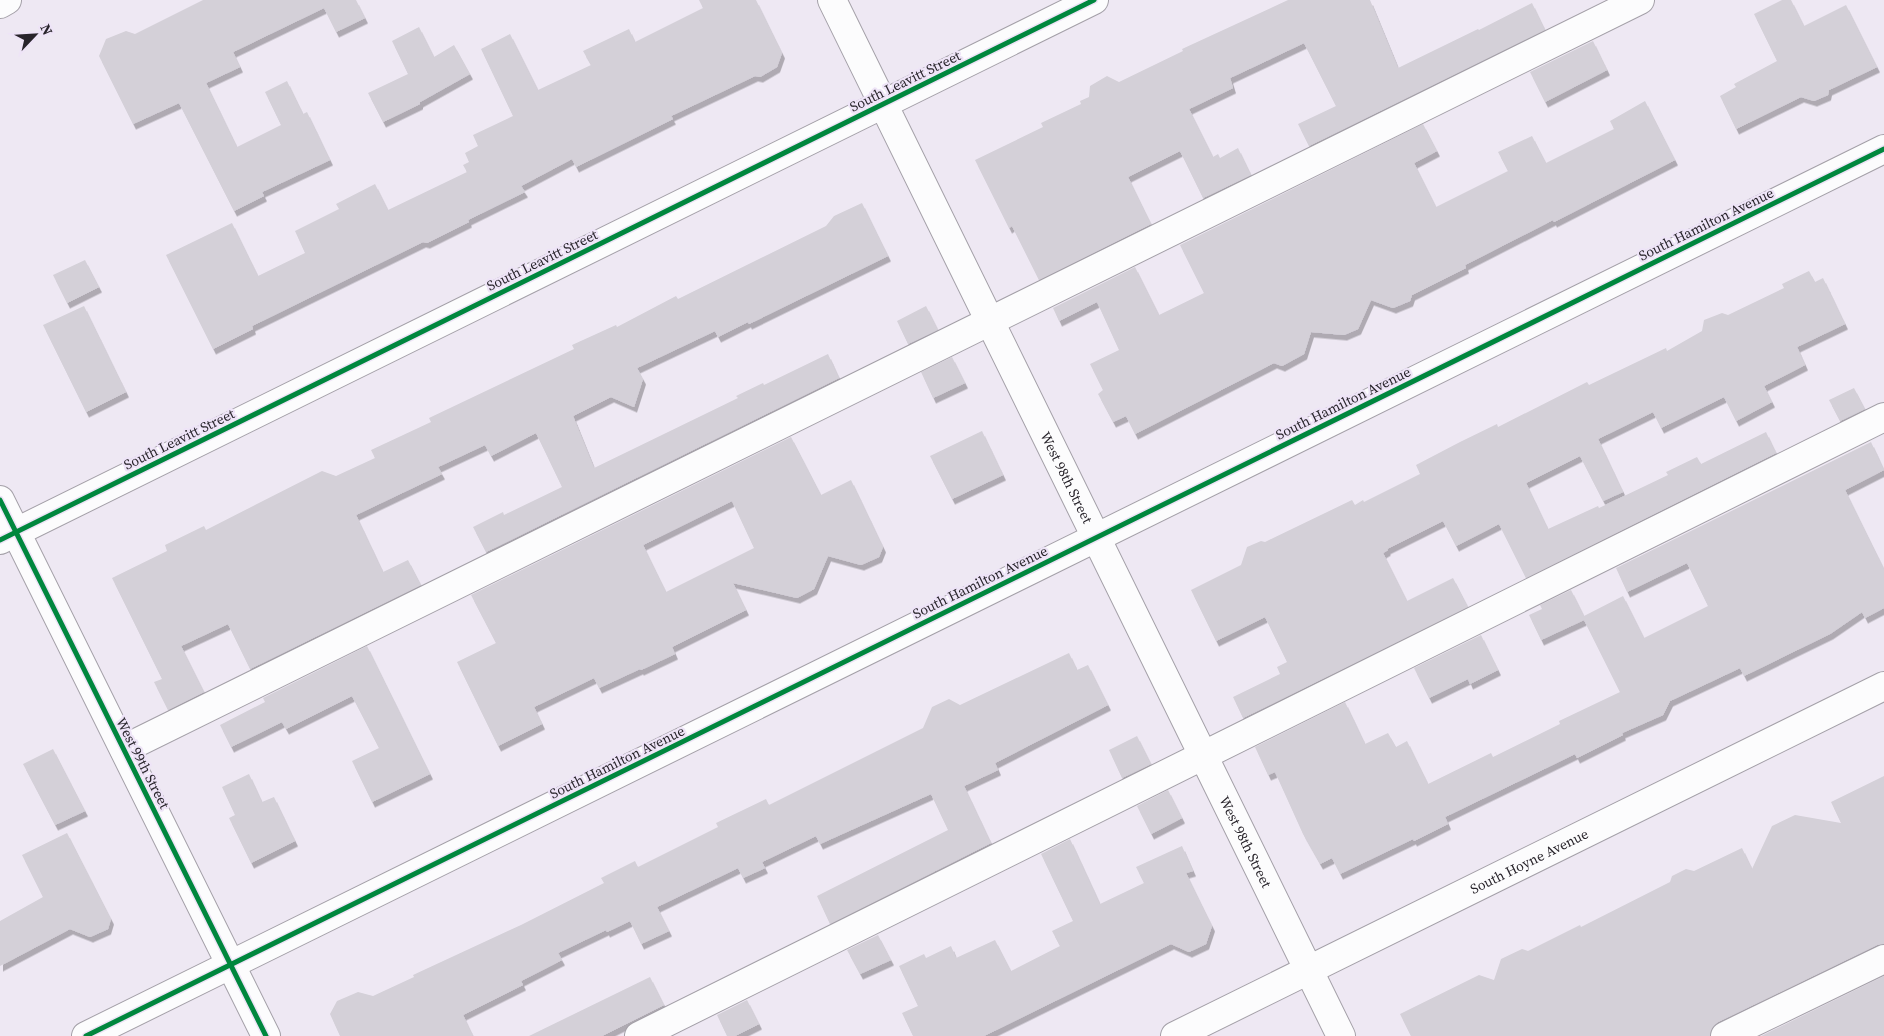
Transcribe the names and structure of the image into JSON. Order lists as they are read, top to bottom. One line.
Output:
{"streets":{"street":["South Leavitt Street","South Hamilton Avenue","West 98th Street","West 99th Street","South Hoyne Avenue"]},"crossings":[["South Leavitt Street","West 98th Street"],["South Leavitt Street","West 99th Street"],["South Hamilton Avenue","West 98th Street"],["South Hamilton Avenue","West 99th Street"],["West 98th Street","South Hoyne Avenue"]],"north":"top right"}
